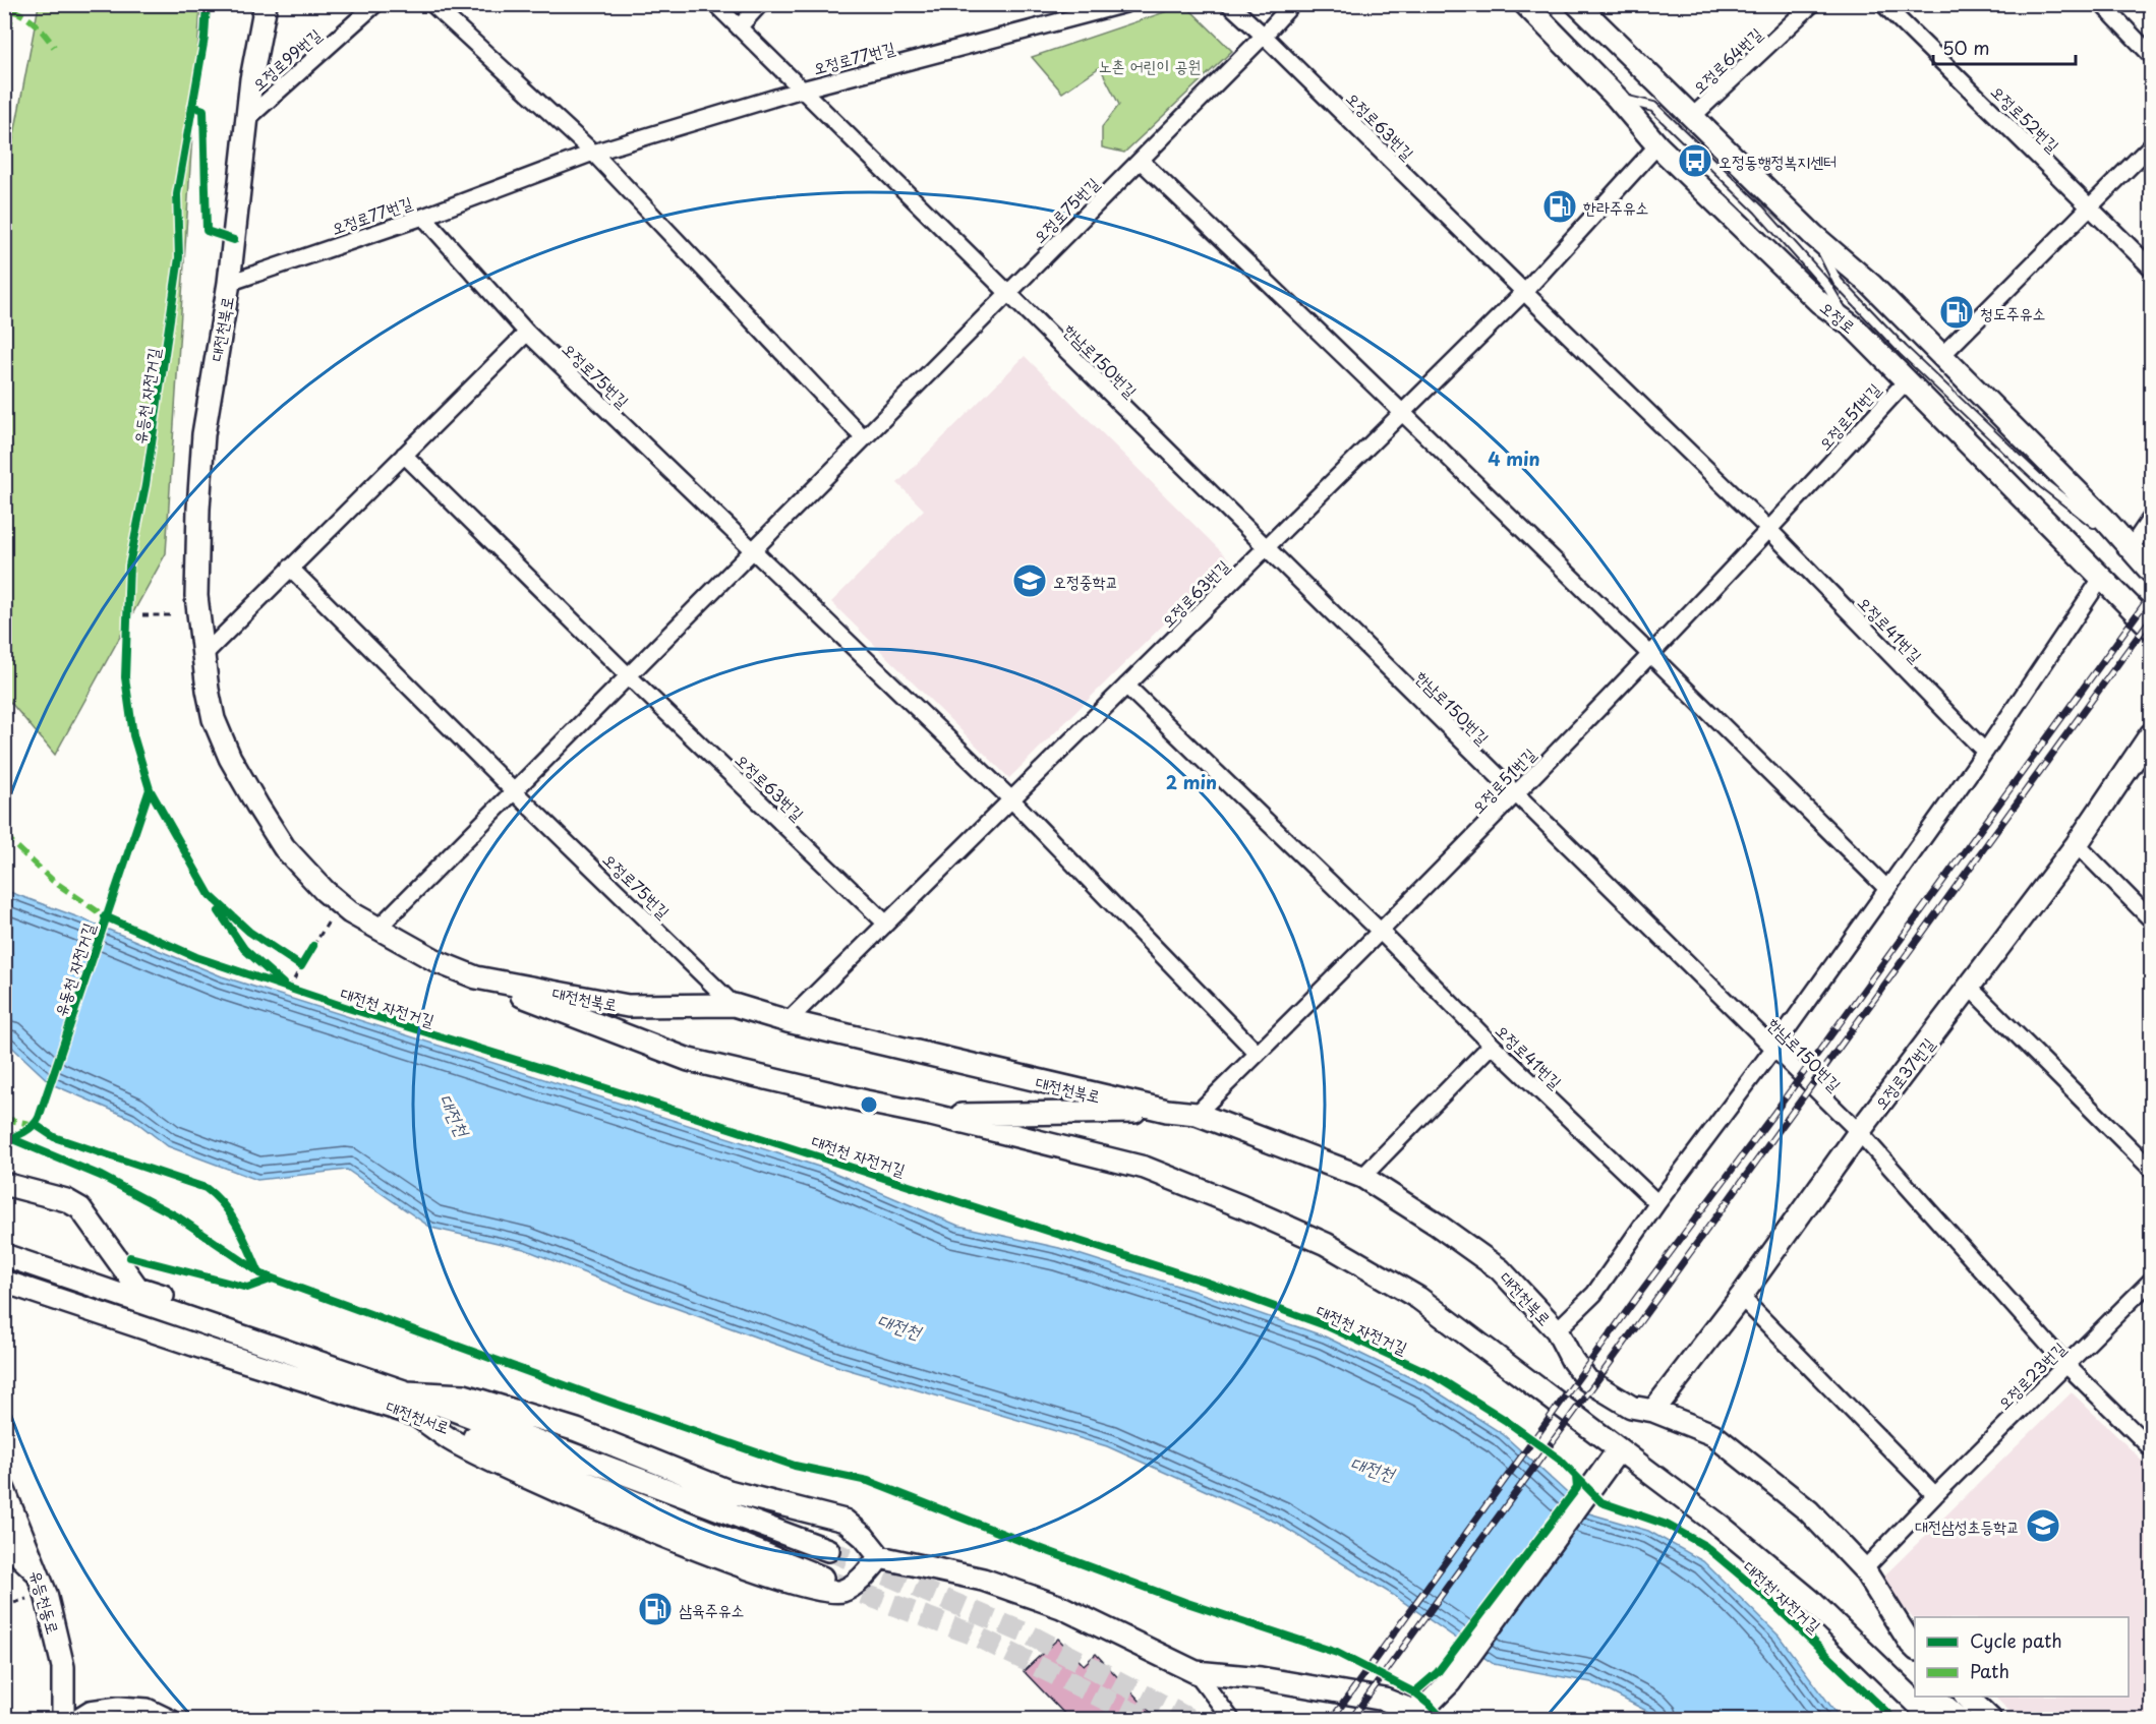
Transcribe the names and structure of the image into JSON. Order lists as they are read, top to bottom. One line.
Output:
{"streets":{"main road":["오정로","대전천북로","오정로37번길","대전천서로","유등천동로"],"street":["오정로77번길","오정로99번길","오정로64번길","오정로52번길","오정로63번길","오정로75번길","한남로150번길","오정로51번길","오정로41번길","오정로23번길"],"cycle path":["유등천 자전거길","유동천 자전거길","대전천 자전거길"]},"crossings":[["오정로77번길","오정로75번길"],["오정로77번길","대전천북로"],["오정로77번길","한남로150번길"],["오정로99번길","대전천북로"],["오정로63번길","오정로75번길"],["오정로63번길","오정로"],["오정로63번길","대전천북로"],["오정로63번길","한남로150번길"],["오정로75번길","대전천북로"],["오정로75번길","한남로150번길"],["오정로","오정로51번길"],["대전천북로","오정로51번길"],["대전천북로","오정로37번길"],["대전천북로","오정로23번길"],["한남로150번길","오정로51번길"],["한남로150번길","오정로37번길"],["한남로150번길","오정로23번길"],["오정로51번길","오정로41번길"]],"water":["대전천"],"parks":["노촌 어린이 공원"],"places":{"bus stop":["오정동행정복지센터"],"fuel station":["한라주유소","청도주유소","삼육주유소"],"school or university":["오정중학교","대전삼성초등학교"]},"legend":["Cycle path","Path"],"scale_bar":"50 m","rings":["4 min","2 min"]}
